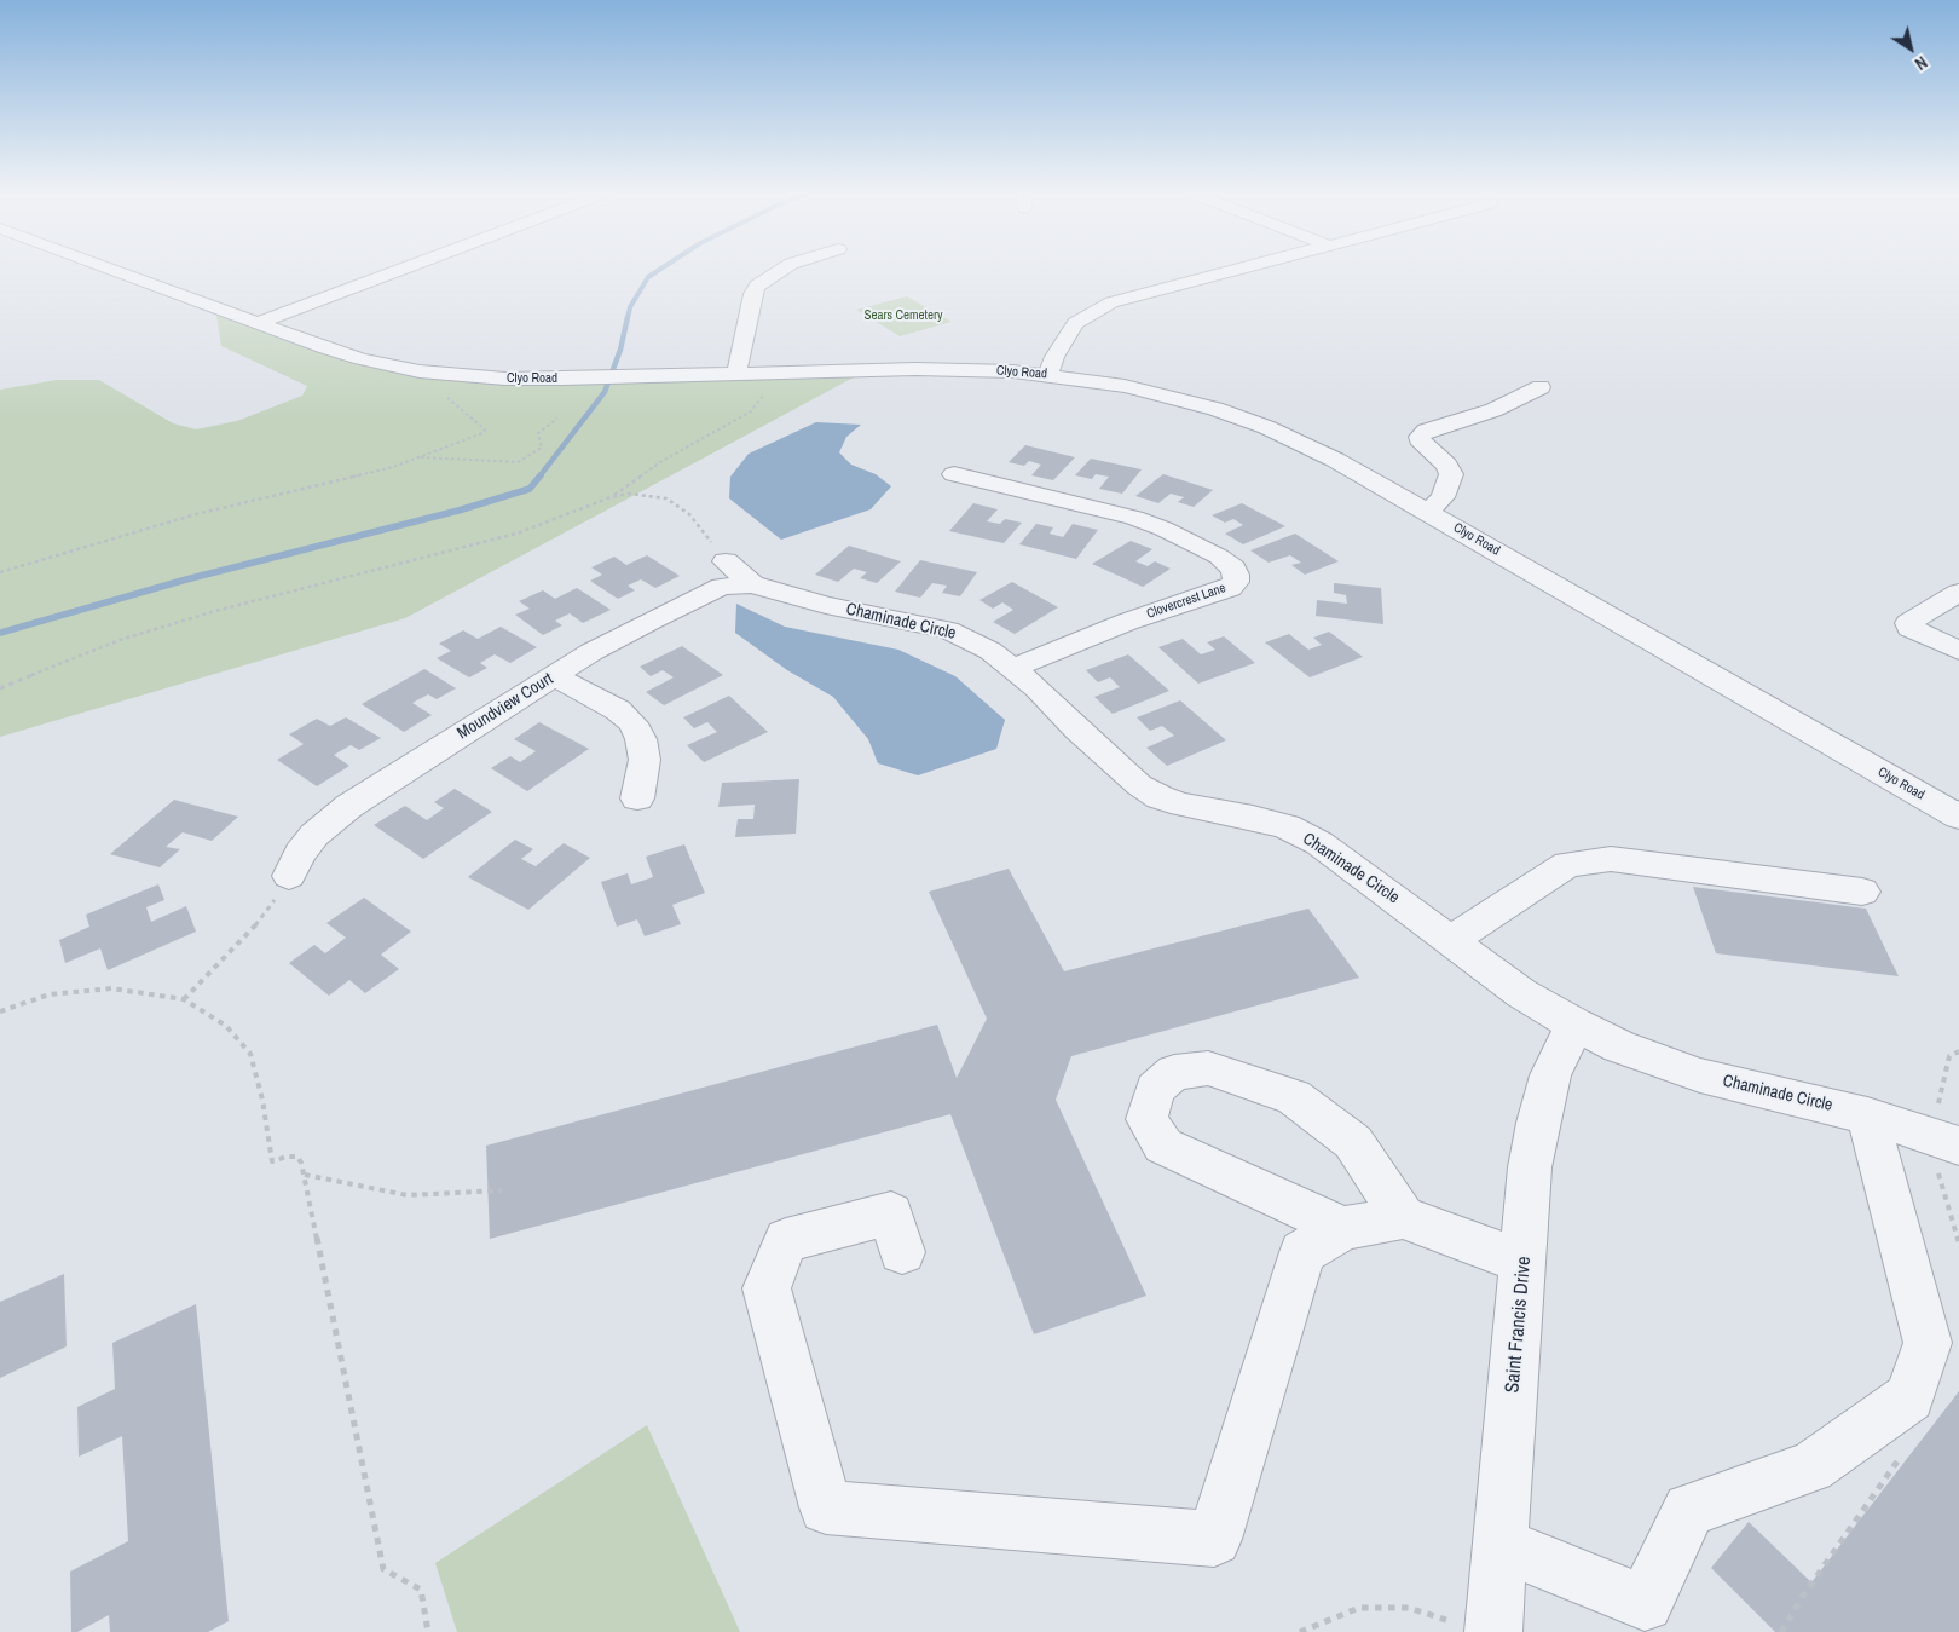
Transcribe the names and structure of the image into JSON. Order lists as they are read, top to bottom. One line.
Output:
{"streets":{"street":["Clyo Road","Clovercrest Lane","Chaminade Circle","Moundview Court","Saint Francis Drive"]},"crossings":[["Clovercrest Lane","Chaminade Circle"],["Chaminade Circle","Moundview Court"],["Chaminade Circle","Saint Francis Drive"]],"parks":["Sears Cemetery"],"north":"bottom right"}
